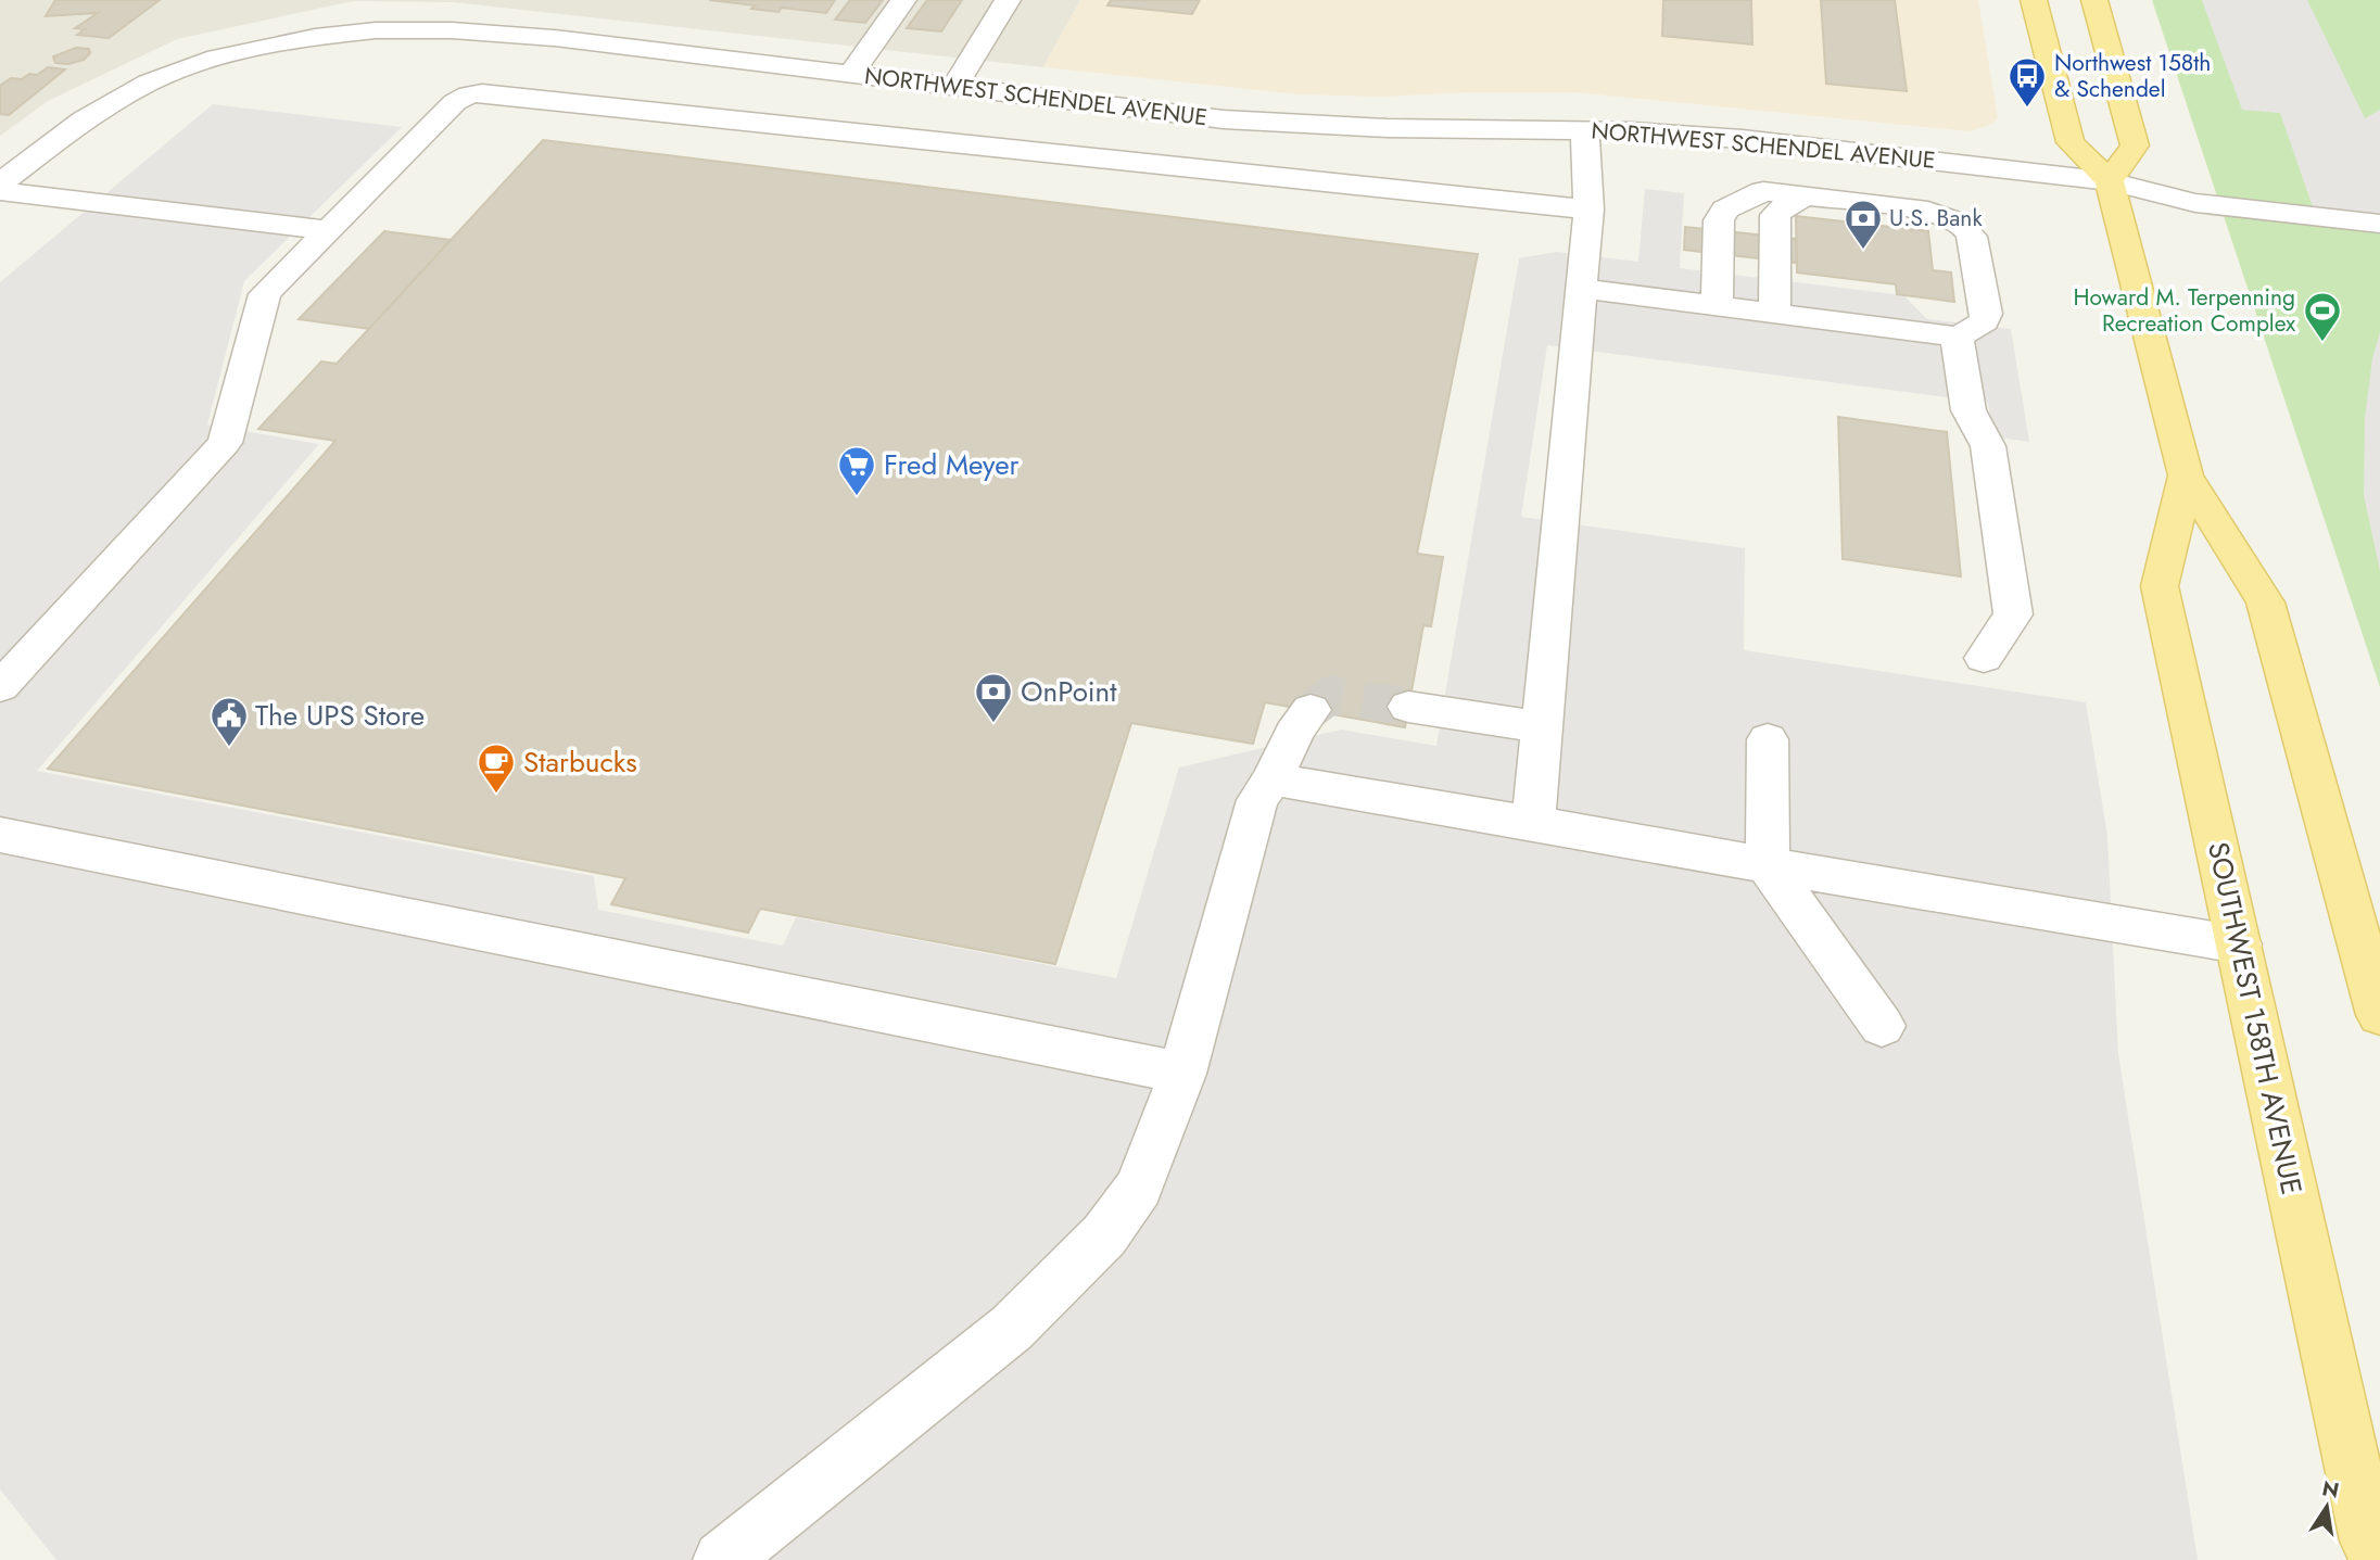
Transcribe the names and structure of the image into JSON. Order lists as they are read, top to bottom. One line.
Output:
{"streets":{"main road":["SOUTHWEST 158TH AVENUE"],"street":["NORTHWEST SCHENDEL AVENUE"]},"crossings":[["NORTHWEST SCHENDEL AVENUE","SOUTHWEST 158TH AVENUE"]],"places":{"bus stop":["Northwest 158th & Schendel"],"bank":["U.S. Bank","OnPoint"],"sports":["Howard M. Terpenning Recreation Complex"],"supermarket":["Fred Meyer"],"public building":["The UPS Store"],"cafe":["Starbucks"]},"north":"top"}
